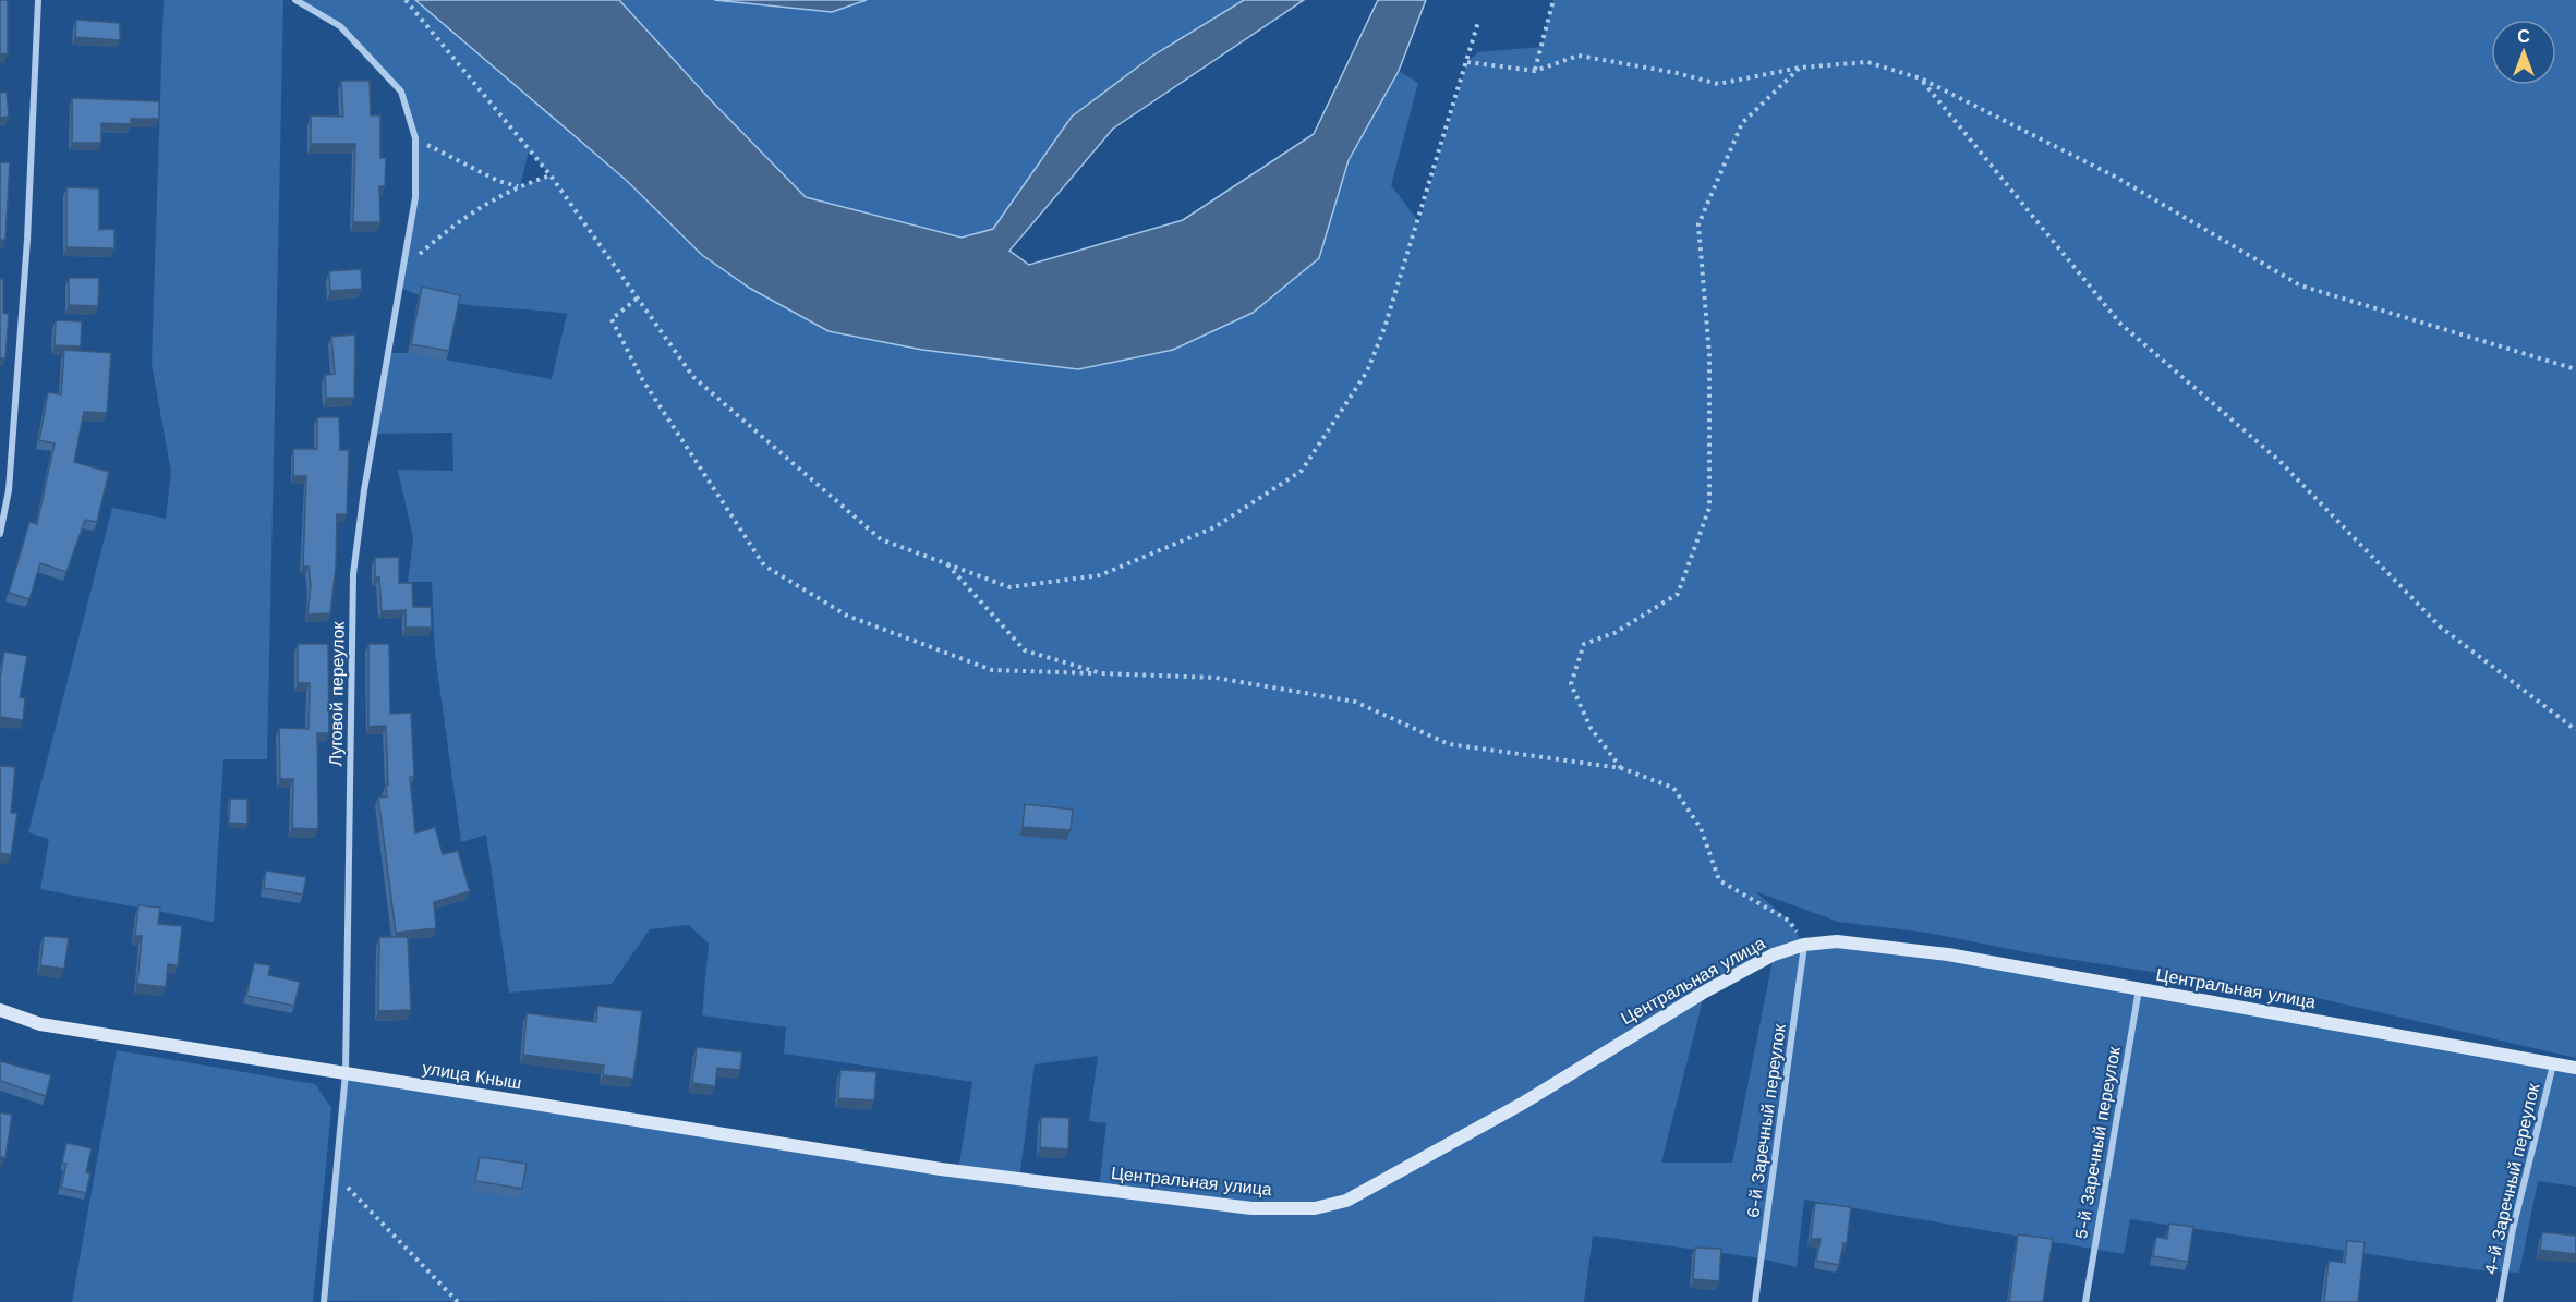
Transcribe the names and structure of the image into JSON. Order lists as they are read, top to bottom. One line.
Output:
{"streets":{"street":["Луговой переулок","Центральная улица","улица Кныш","6-й Заречный переулок","5-й Заречный переулок","4-й Заречный переулок"]},"crossings":[["Луговой переулок","улица Кныш"],["Центральная улица","улица Кныш"],["Центральная улица","6-й Заречный переулок"],["Центральная улица","5-й Заречный переулок"],["Центральная улица","4-й Заречный переулок"]],"north":"top"}
